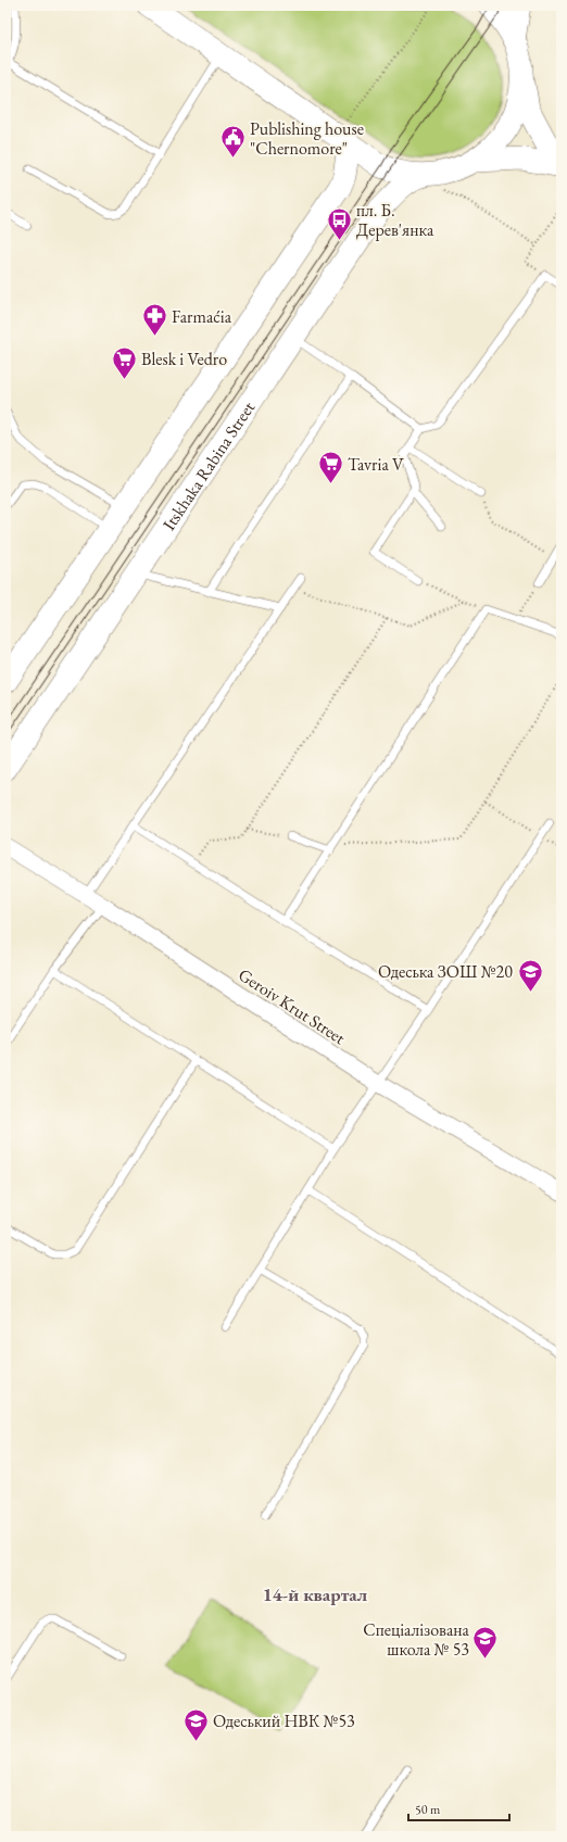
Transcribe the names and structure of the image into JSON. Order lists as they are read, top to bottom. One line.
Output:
{"streets":{"main road":["Itskhaka Rabina Street"],"street":["Geroiv Krut Street"]},"districts":["14-й квартал"],"places":{"public building":["Publishing house \"Chernomore\""],"bus stop":["пл. Б. Дерев'янка"],"pharmacy":["Farmaćia"],"supermarket":["Blesk i Vedro","Tavria V"],"school or university":["Одеська ЗОШ №20","Спеціалізована школа № 53","Одеський НВК №53"]},"scale_bar":"50 m"}
